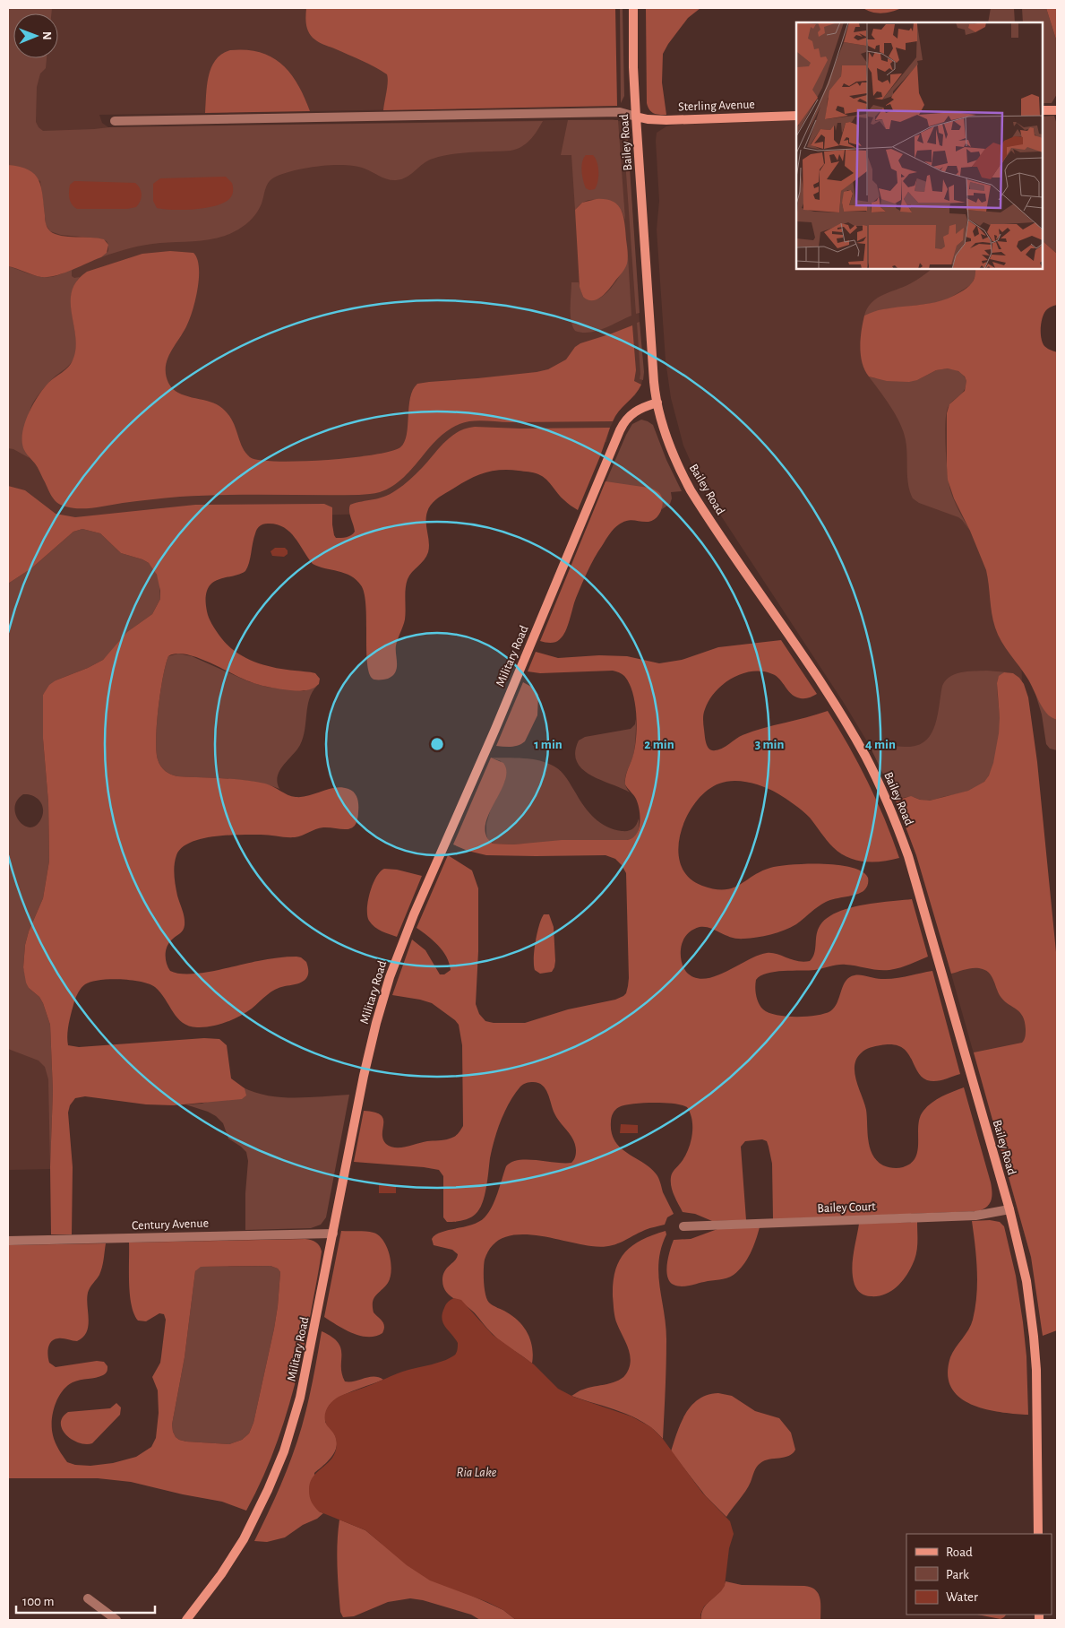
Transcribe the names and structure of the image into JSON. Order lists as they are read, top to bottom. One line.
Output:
{"streets":{"main road":["Sterling Avenue","Bailey Road","Military Road"],"street":["Bailey Court","Century Avenue"]},"crossings":[["Sterling Avenue","Bailey Road"],["Bailey Road","Military Road"],["Bailey Road","Bailey Court"],["Military Road","Century Avenue"]],"water":["Ria Lake"],"legend":["Road","Park","Water"],"scale_bar":"100 m","north":"right","rings":["1 min","2 min","3 min","4 min"]}
